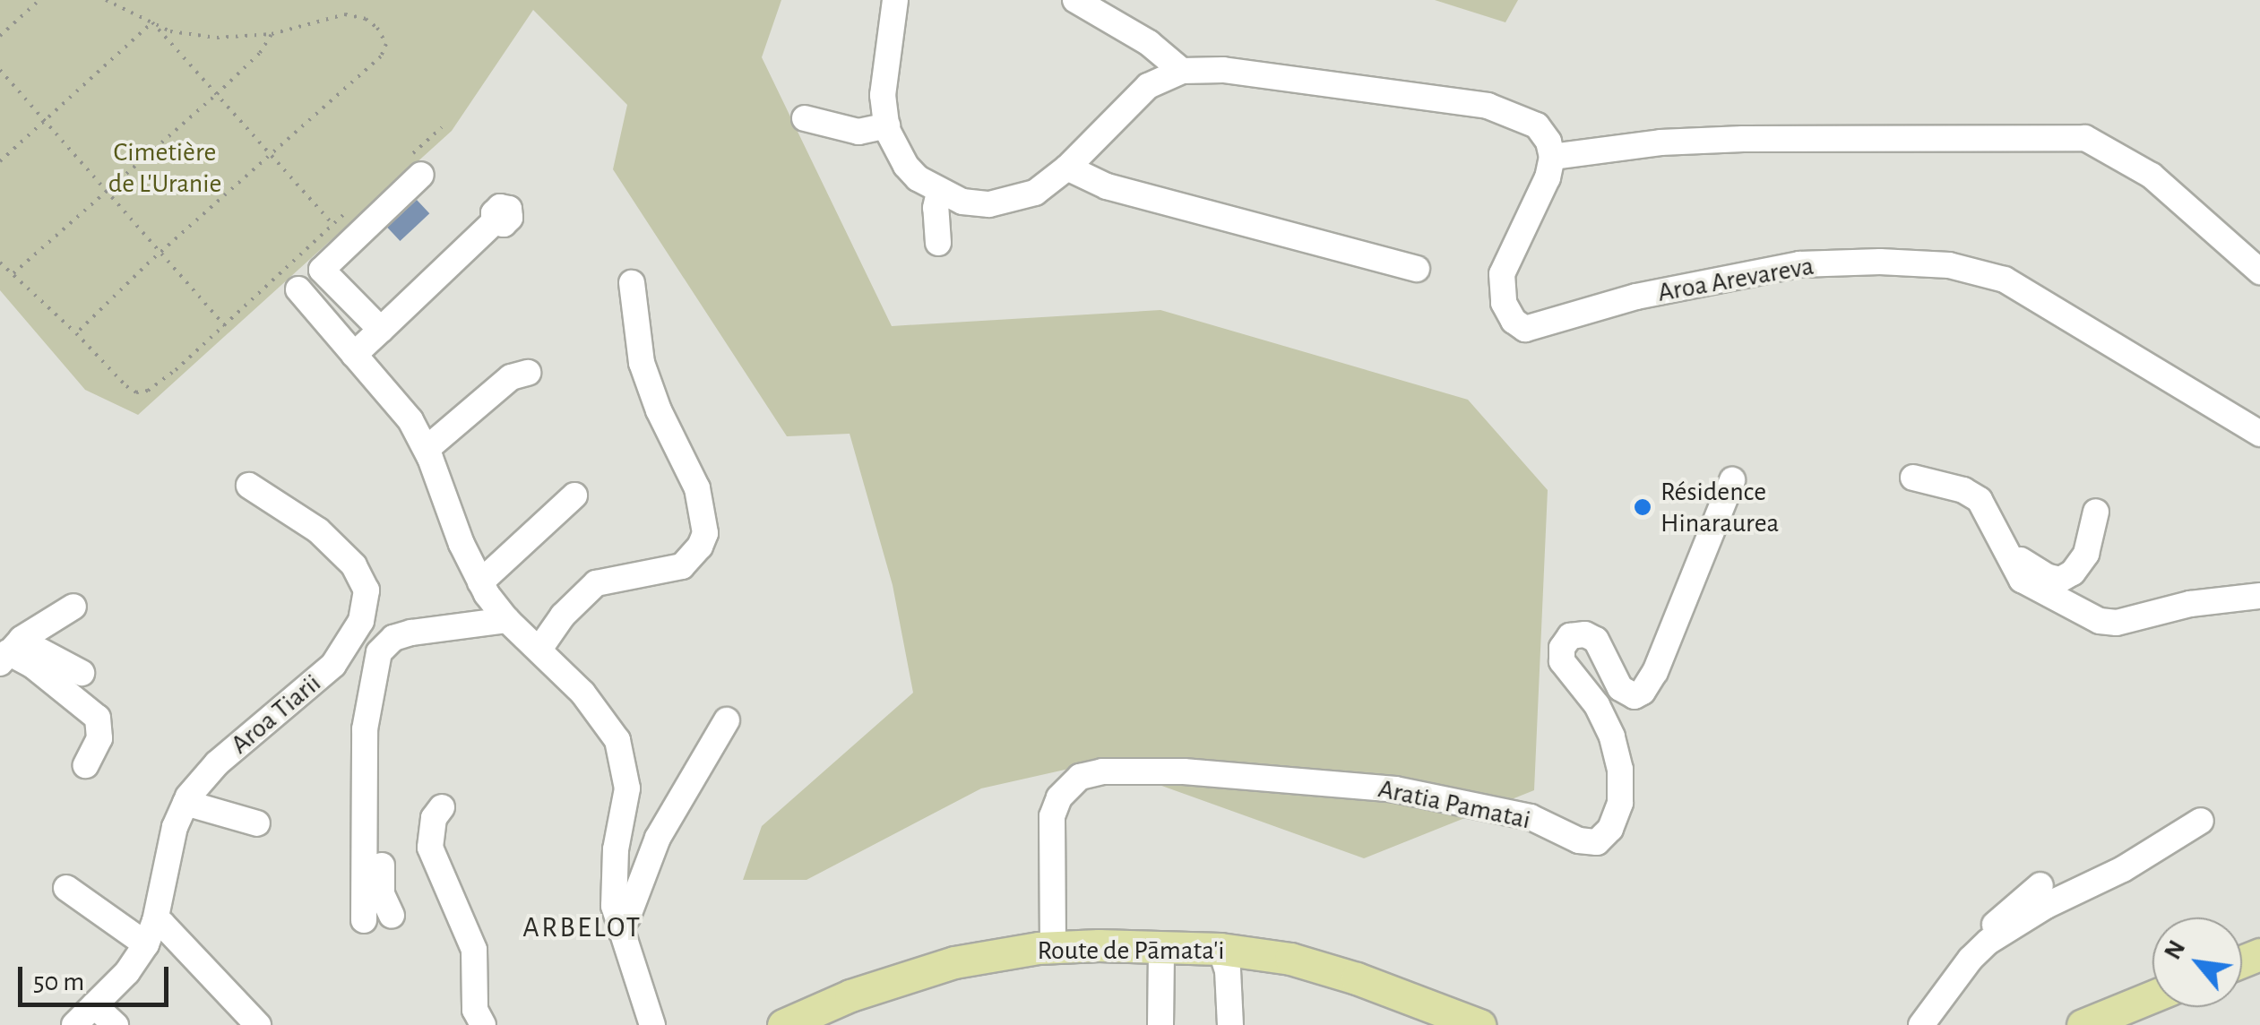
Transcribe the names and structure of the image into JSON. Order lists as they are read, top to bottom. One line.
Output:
{"streets":{"main road":["Route de Pāmata'i"],"street":["Aroa Arevareva","Aroa Tiarii","Aratia Pamatai"]},"crossings":[["Aratia Pamatai","Route de Pāmata'i"]],"districts":["ARBELOT"],"parks":["Cimetière de L'Uranie"],"places":["Résidence Hinaraurea"],"scale_bar":"50 m","north":"top left"}
